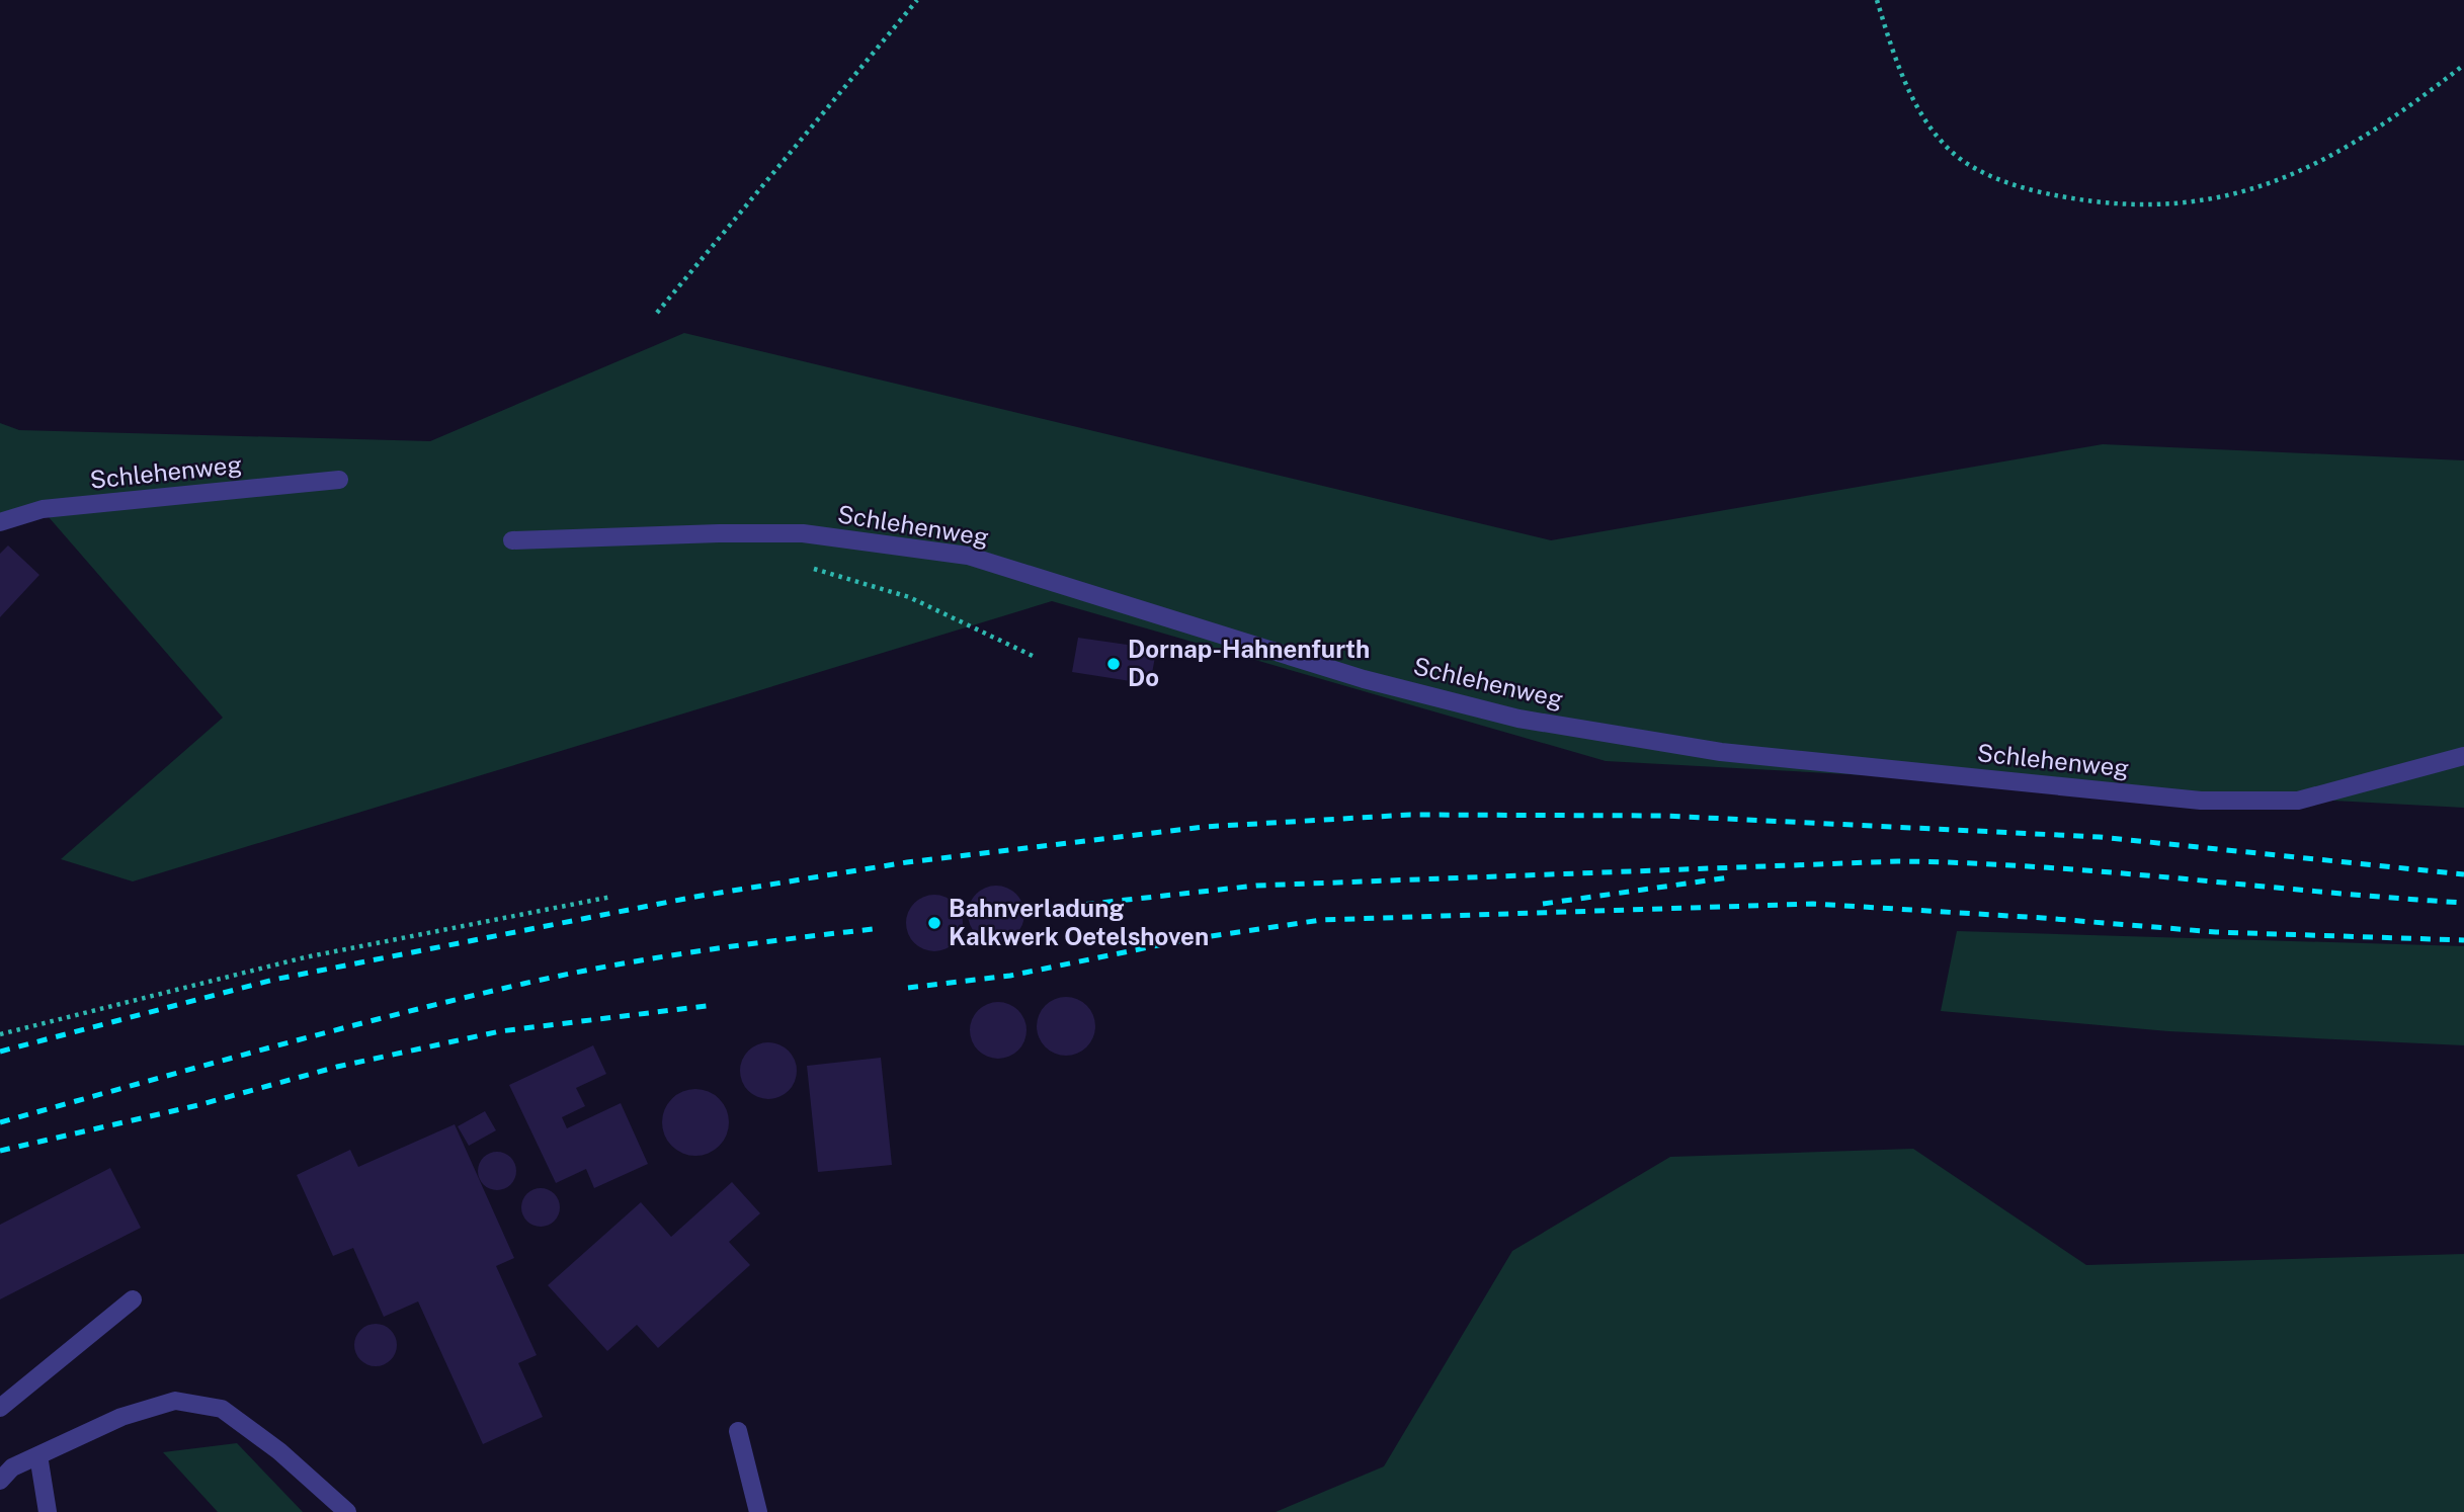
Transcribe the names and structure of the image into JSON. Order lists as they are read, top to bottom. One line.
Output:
{"streets":{"lane":["Schlehenweg"]},"places":["Dornap-Hahnenfurth Do","Bahnverladung Kalkwerk Oetelshoven"]}
